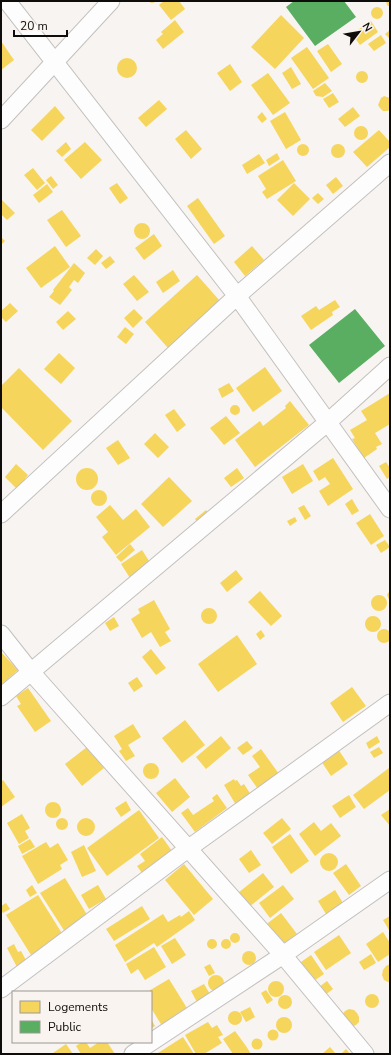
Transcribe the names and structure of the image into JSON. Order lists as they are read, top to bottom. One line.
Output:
{"legend":["Logements","Public"],"scale_bar":"20 m","north":"top right"}
